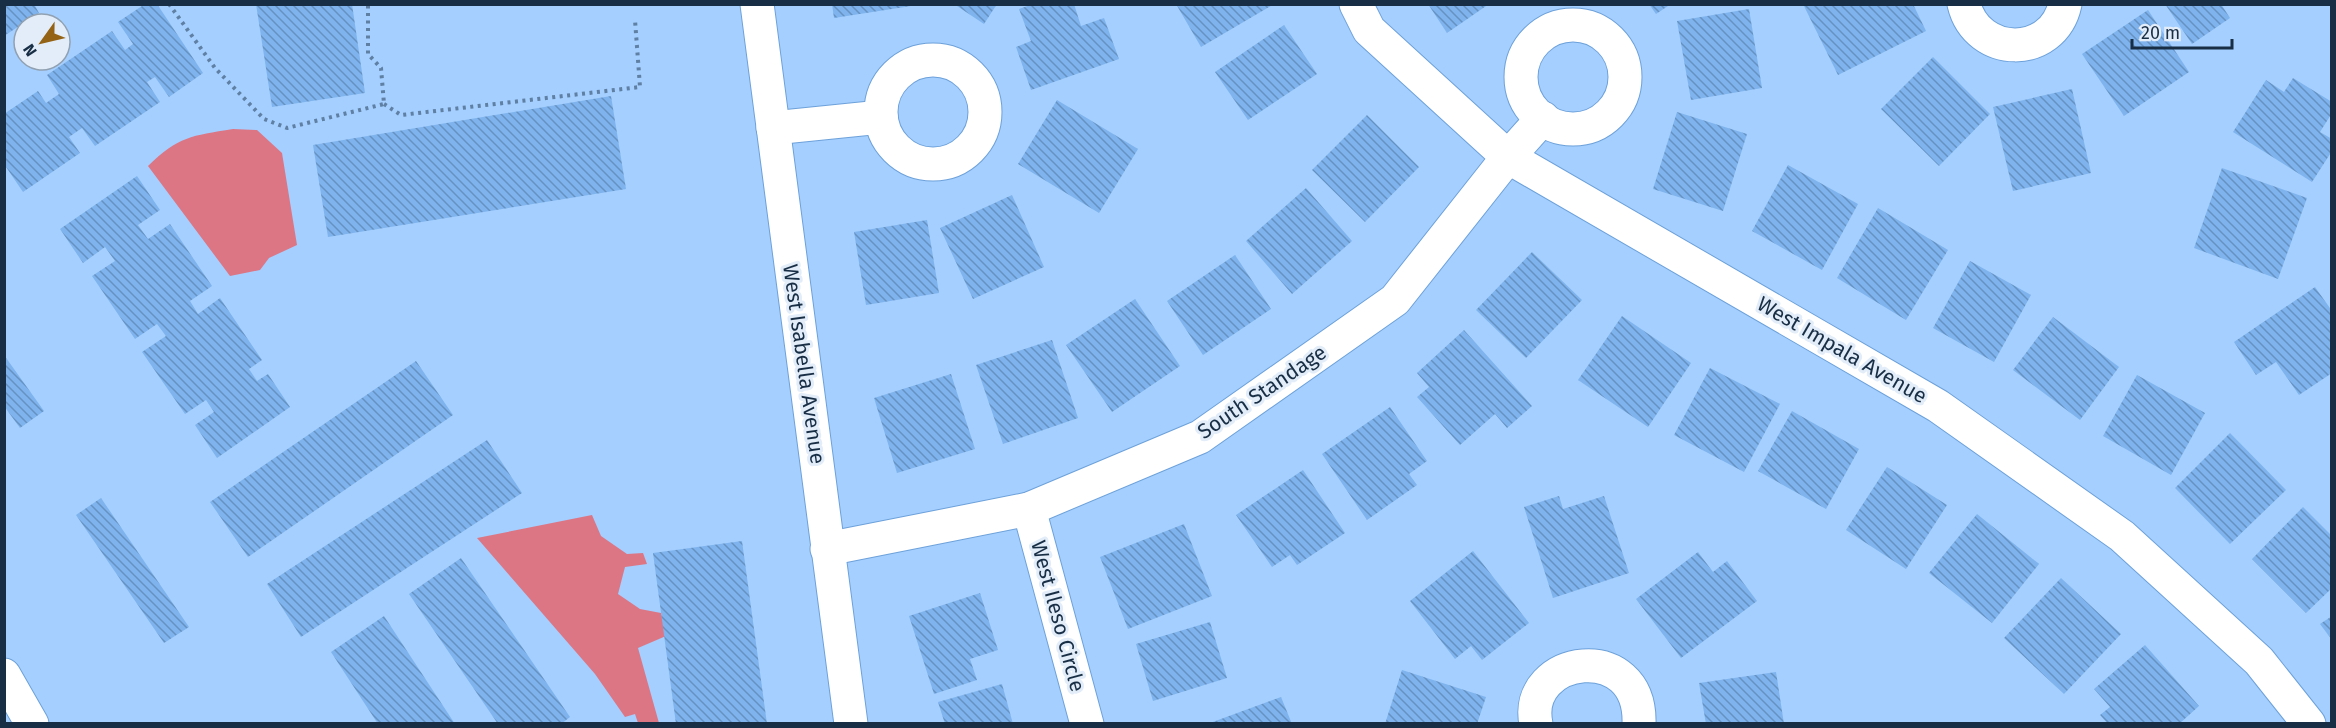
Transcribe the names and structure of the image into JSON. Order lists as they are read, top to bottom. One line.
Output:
{"streets":{"main road":["West Impala Avenue","West Isabella Avenue","South Standage","West Ileso Circle"]},"crossings":[["West Impala Avenue","South Standage"],["West Isabella Avenue","South Standage"],["South Standage","West Ileso Circle"]],"scale_bar":"20 m","north":"bottom left"}
